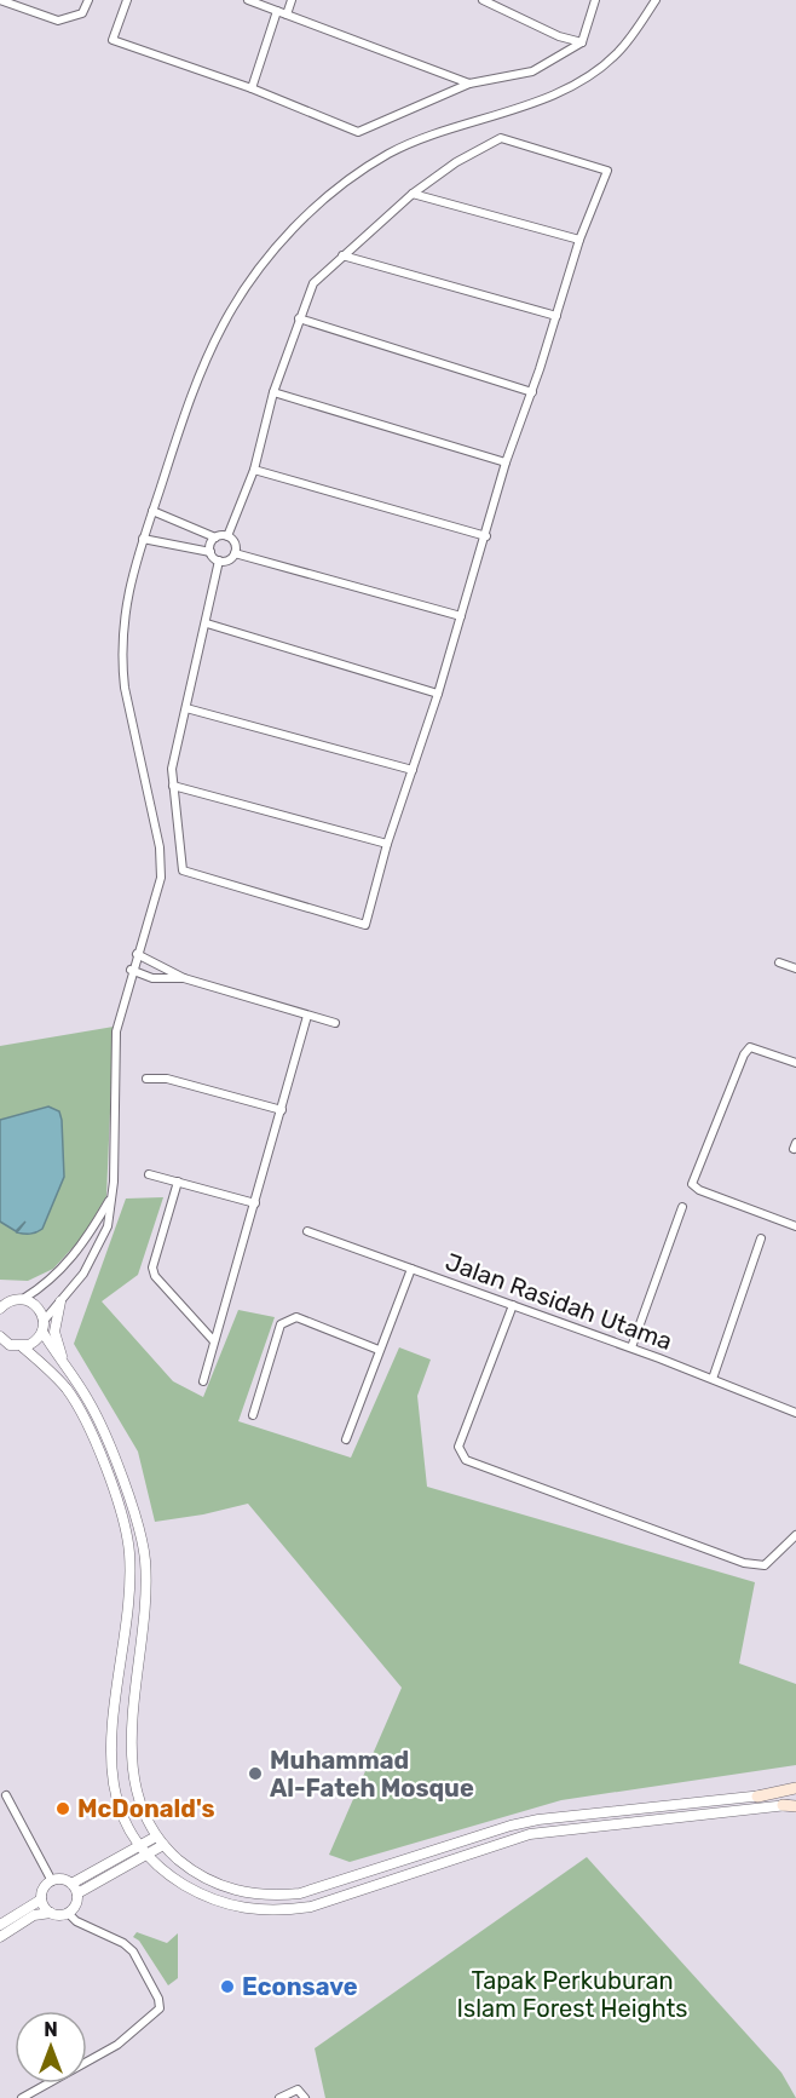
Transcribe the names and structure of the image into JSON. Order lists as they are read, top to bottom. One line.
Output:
{"streets":{"street":["Jalan Rasidah Utama"]},"parks":["Tapak Perkuburan Islam Forest Heights"],"places":["Muhammad Al-Fateh Mosque","McDonald's","Econsave"],"north":"top"}
